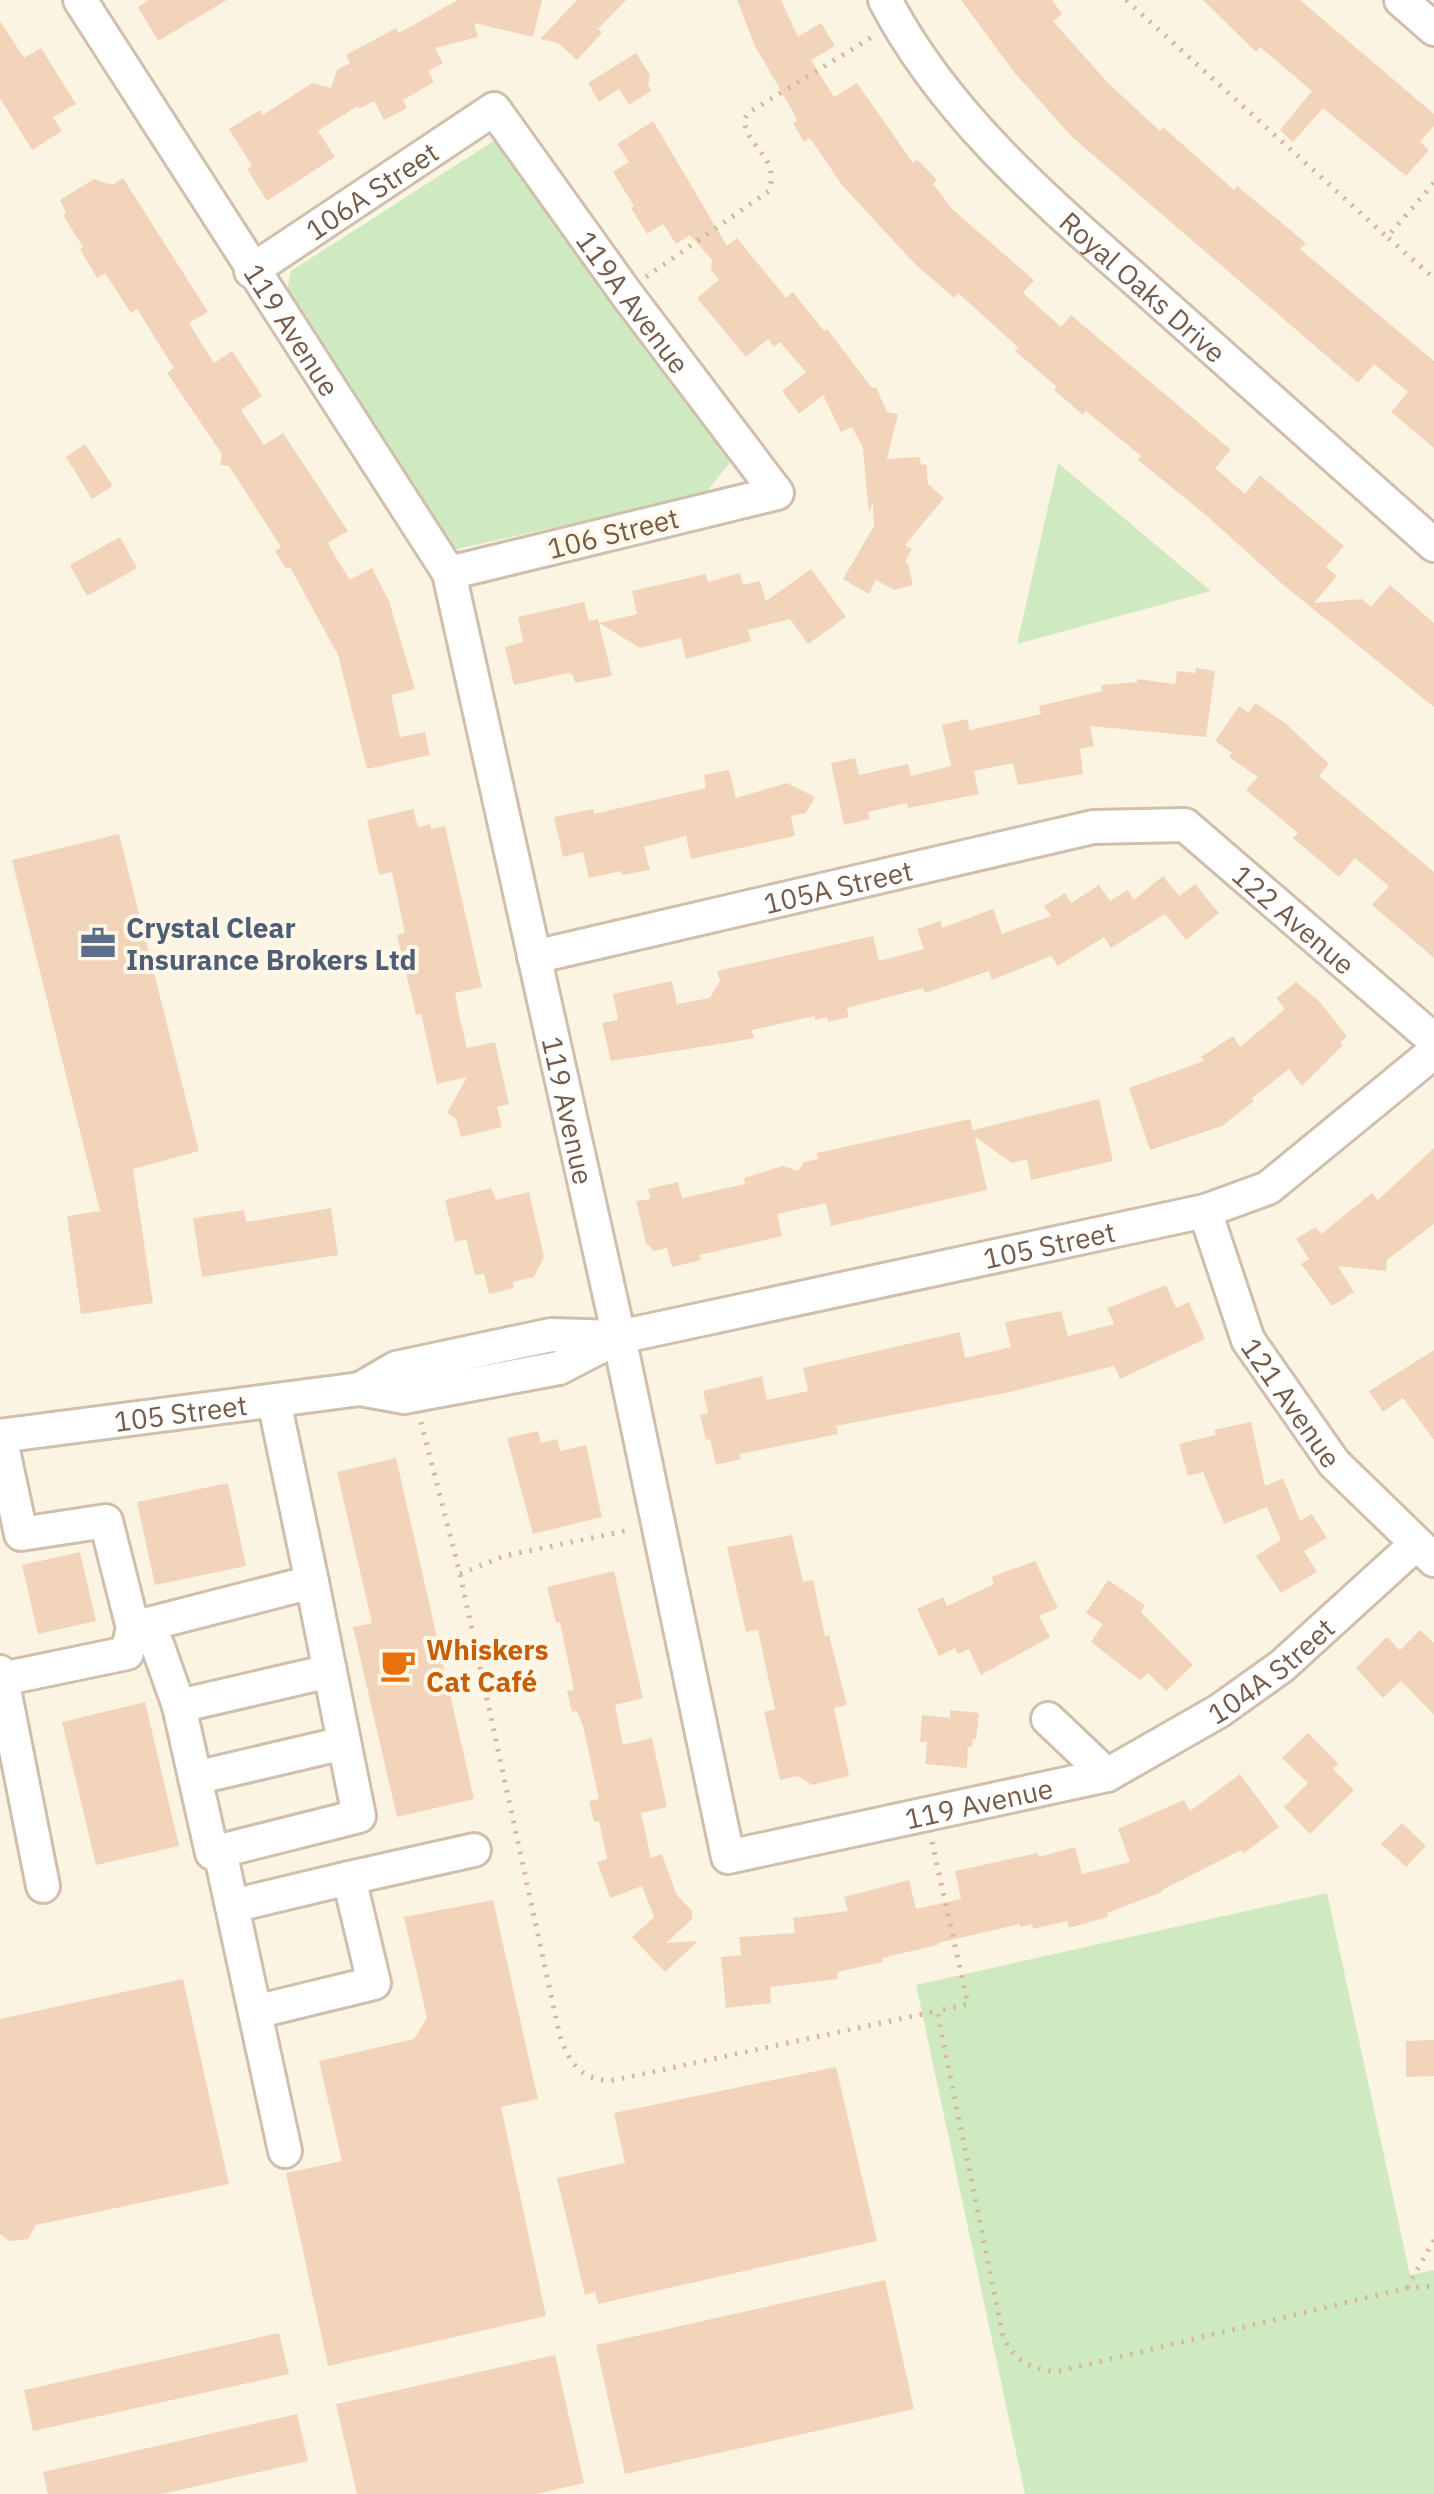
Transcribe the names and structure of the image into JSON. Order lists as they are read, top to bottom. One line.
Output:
{"streets":{"street":["106A Street","Royal Oaks Drive","119A Avenue","119 Avenue","106 Street","105A Street","122 Avenue","105 Street","121 Avenue","104A Street"]},"crossings":[["106A Street","119A Avenue"],["106A Street","119 Avenue"],["119A Avenue","106 Street"],["119 Avenue","106 Street"],["119 Avenue","105A Street"],["119 Avenue","105 Street"],["119 Avenue","104A Street"],["105A Street","122 Avenue"],["105 Street","121 Avenue"],["121 Avenue","104A Street"]],"places":{"office":["Crystal Clear Insurance Brokers Ltd"],"cafe":["Whiskers Cat Café"]}}
